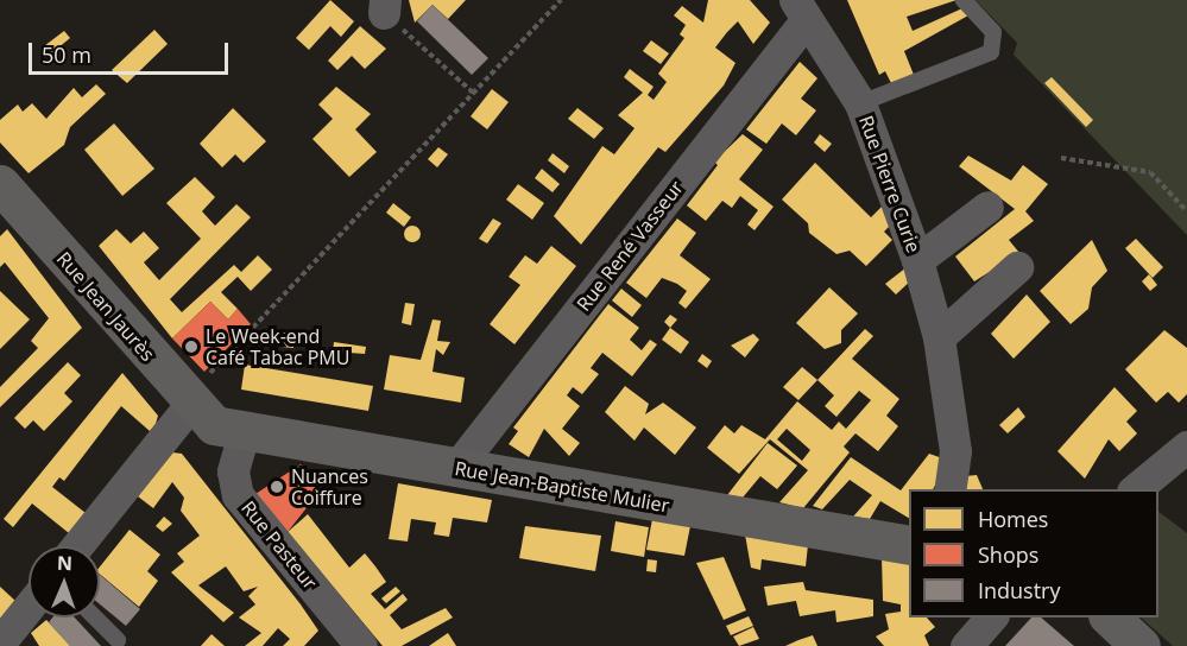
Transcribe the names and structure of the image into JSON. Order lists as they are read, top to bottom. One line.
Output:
{"streets":{"main road":["Rue Jean Jaurès","Rue Jean-Baptiste Mulier"],"street":["Rue Pierre Curie","Rue René Vasseur","Rue Pasteur"]},"crossings":[["Rue Pierre Curie","Rue René Vasseur"],["Rue René Vasseur","Rue Jean-Baptiste Mulier"],["Rue Jean Jaurès","Rue Jean-Baptiste Mulier"],["Rue Jean Jaurès","Rue Pasteur"],["Rue Jean-Baptiste Mulier","Rue Pasteur"]],"places":["Le Week-end Café Tabac PMU","Nuances Coiffure"],"legend":["Homes","Shops","Industry"],"scale_bar":"50 m","north":"top"}
